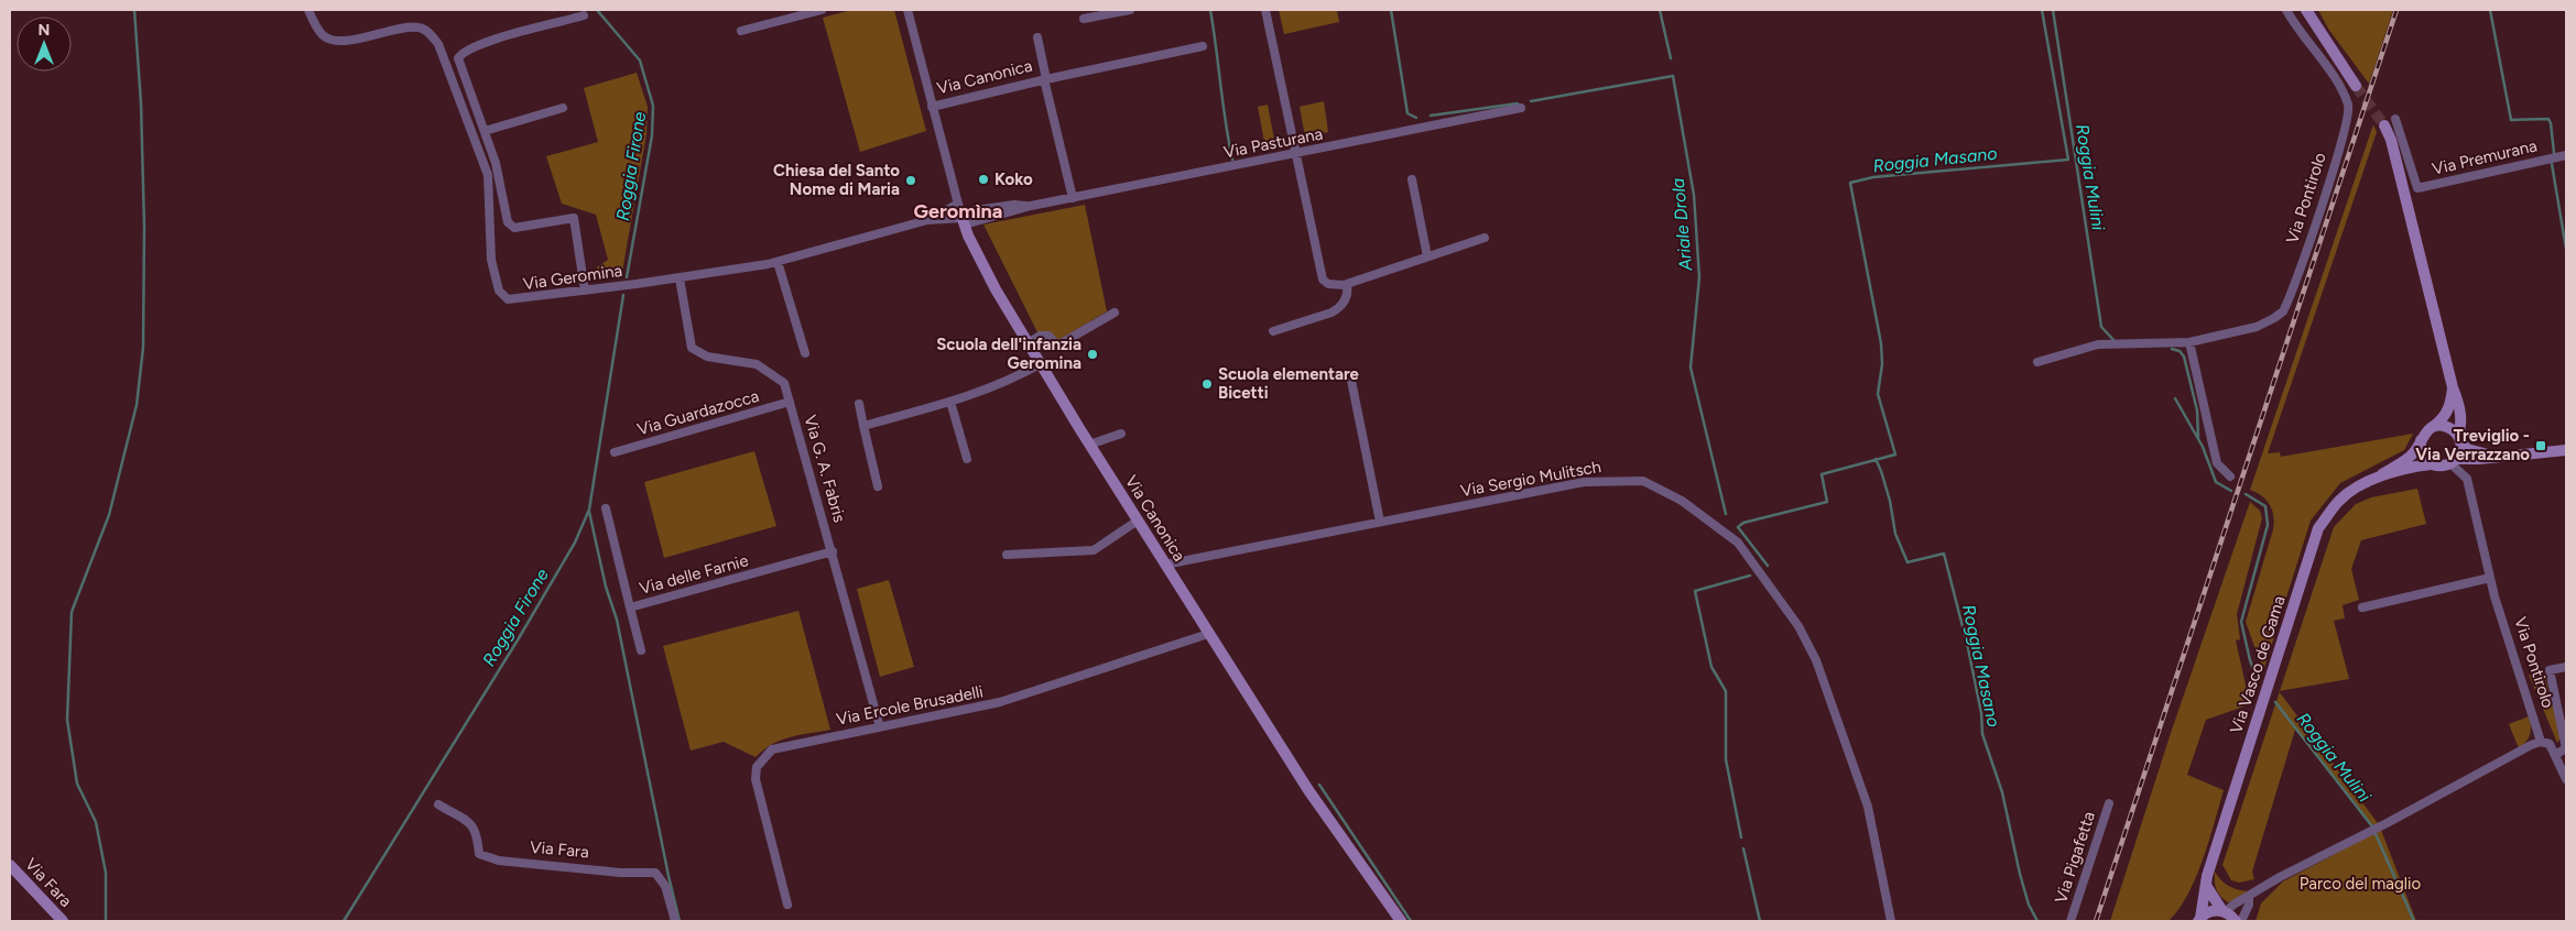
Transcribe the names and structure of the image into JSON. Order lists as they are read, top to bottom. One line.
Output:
{"streets":{"street":["Via Canonica","Via Pasturana","Via Premurana","Via Pontirolo","Via Geromina","Via Guardazocca","Via G. A. Fabris","Via Sergio Mulitsch","Via delle Farnie","Via Vasco de Gama","Via Ercole Brusadelli","Via Fara","Via Pigafetta"]},"crossings":[["Via Canonica","Via Pasturana"],["Via Canonica","Via Geromina"],["Via Canonica","Via Sergio Mulitsch"],["Via Canonica","Via Ercole Brusadelli"],["Via Pasturana","Via Geromina"],["Via Pontirolo","Via Vasco de Gama"],["Via Geromina","Via G. A. Fabris"],["Via Guardazocca","Via G. A. Fabris"],["Via G. A. Fabris","Via delle Farnie"],["Via G. A. Fabris","Via Ercole Brusadelli"]],"districts":["Geromìna"],"water":["Roggia Masano","Roggia Firone","Roggia Mulini","Ariale Drola"],"parks":["Parco del maglio"],"places":{"other":["Koko","Chiesa del Santo Nome di Maria","Scuola dell'infanzia Geromina","Scuola elementare Bicetti"],"transit":["Treviglio - Via Verrazzano"]},"north":"top"}
